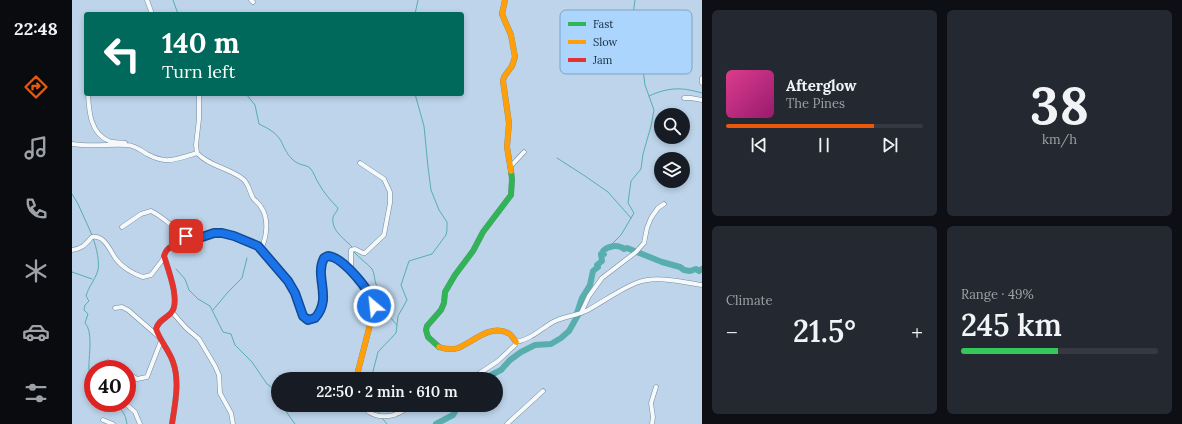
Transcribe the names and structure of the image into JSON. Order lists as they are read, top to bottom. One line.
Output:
{"legend":["Fast","Slow","Jam"],"page":{"tabs":"22:48","tile":[["38","km/h"],"Climate",["Range · 49%","245 km"]],"turn":["140 m","Turn left"],"song":["Afterglow","The Pines"],"heat":["−","21.5°","+"],"limit":"40","trip":"22:50 · 2 min · 610 m"}}
